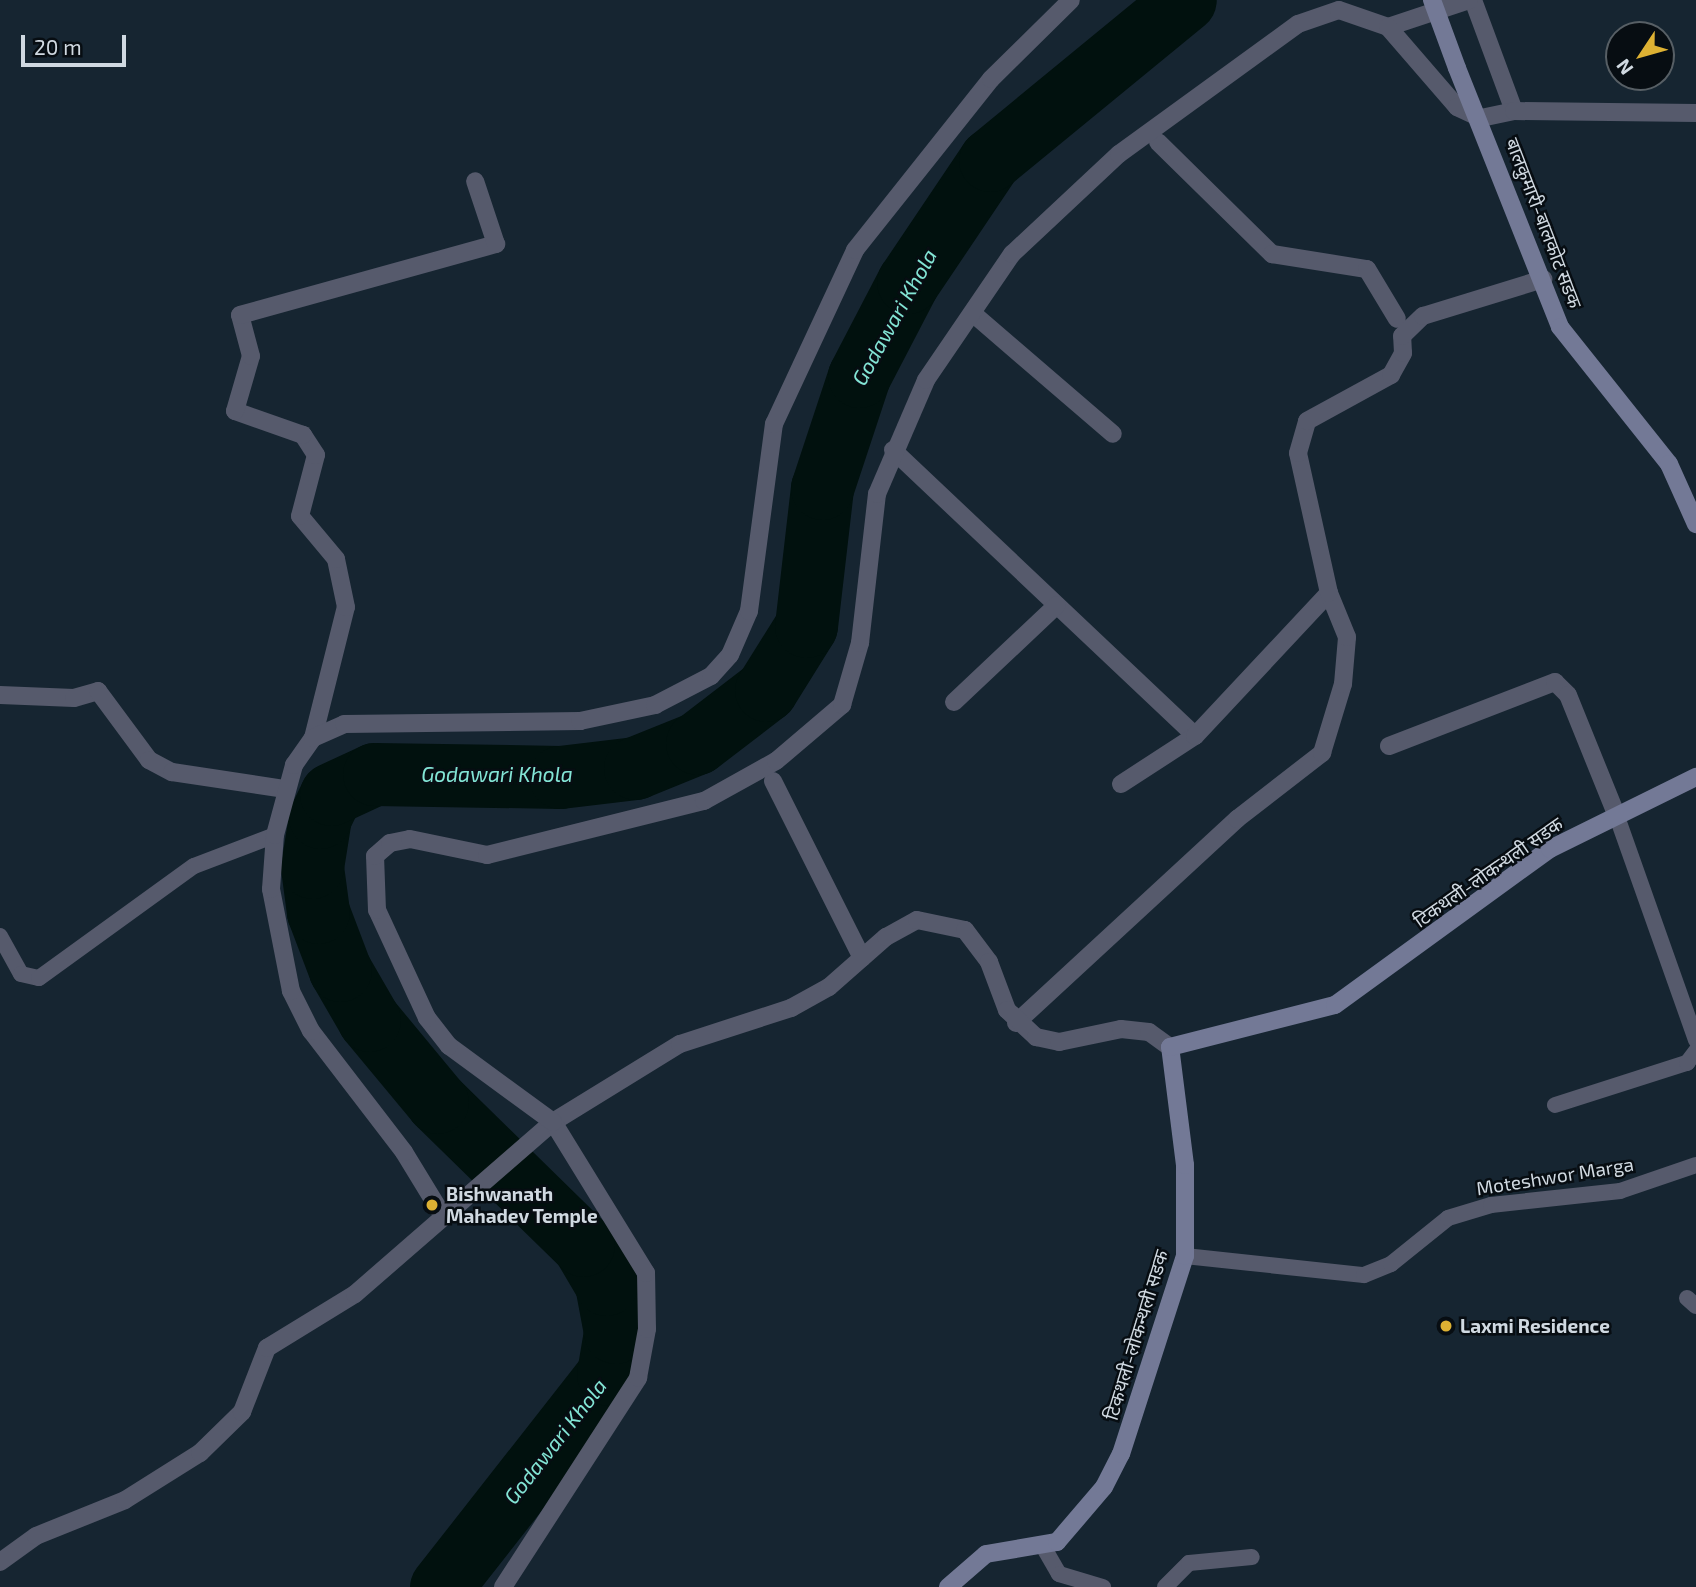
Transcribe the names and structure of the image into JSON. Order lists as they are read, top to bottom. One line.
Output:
{"streets":{"main road":["बालकुमारी-बालकोट सडक","टिकथली-लोकन्थली सडक"],"lane":["Moteshwor Marga"]},"crossings":[["टिकथली-लोकन्थली सडक","Moteshwor Marga"]],"water":["Godawari Khola"],"places":["Bishwanath Mahadev Temple","Laxmi Residence"],"scale_bar":"20 m","north":"bottom left"}
